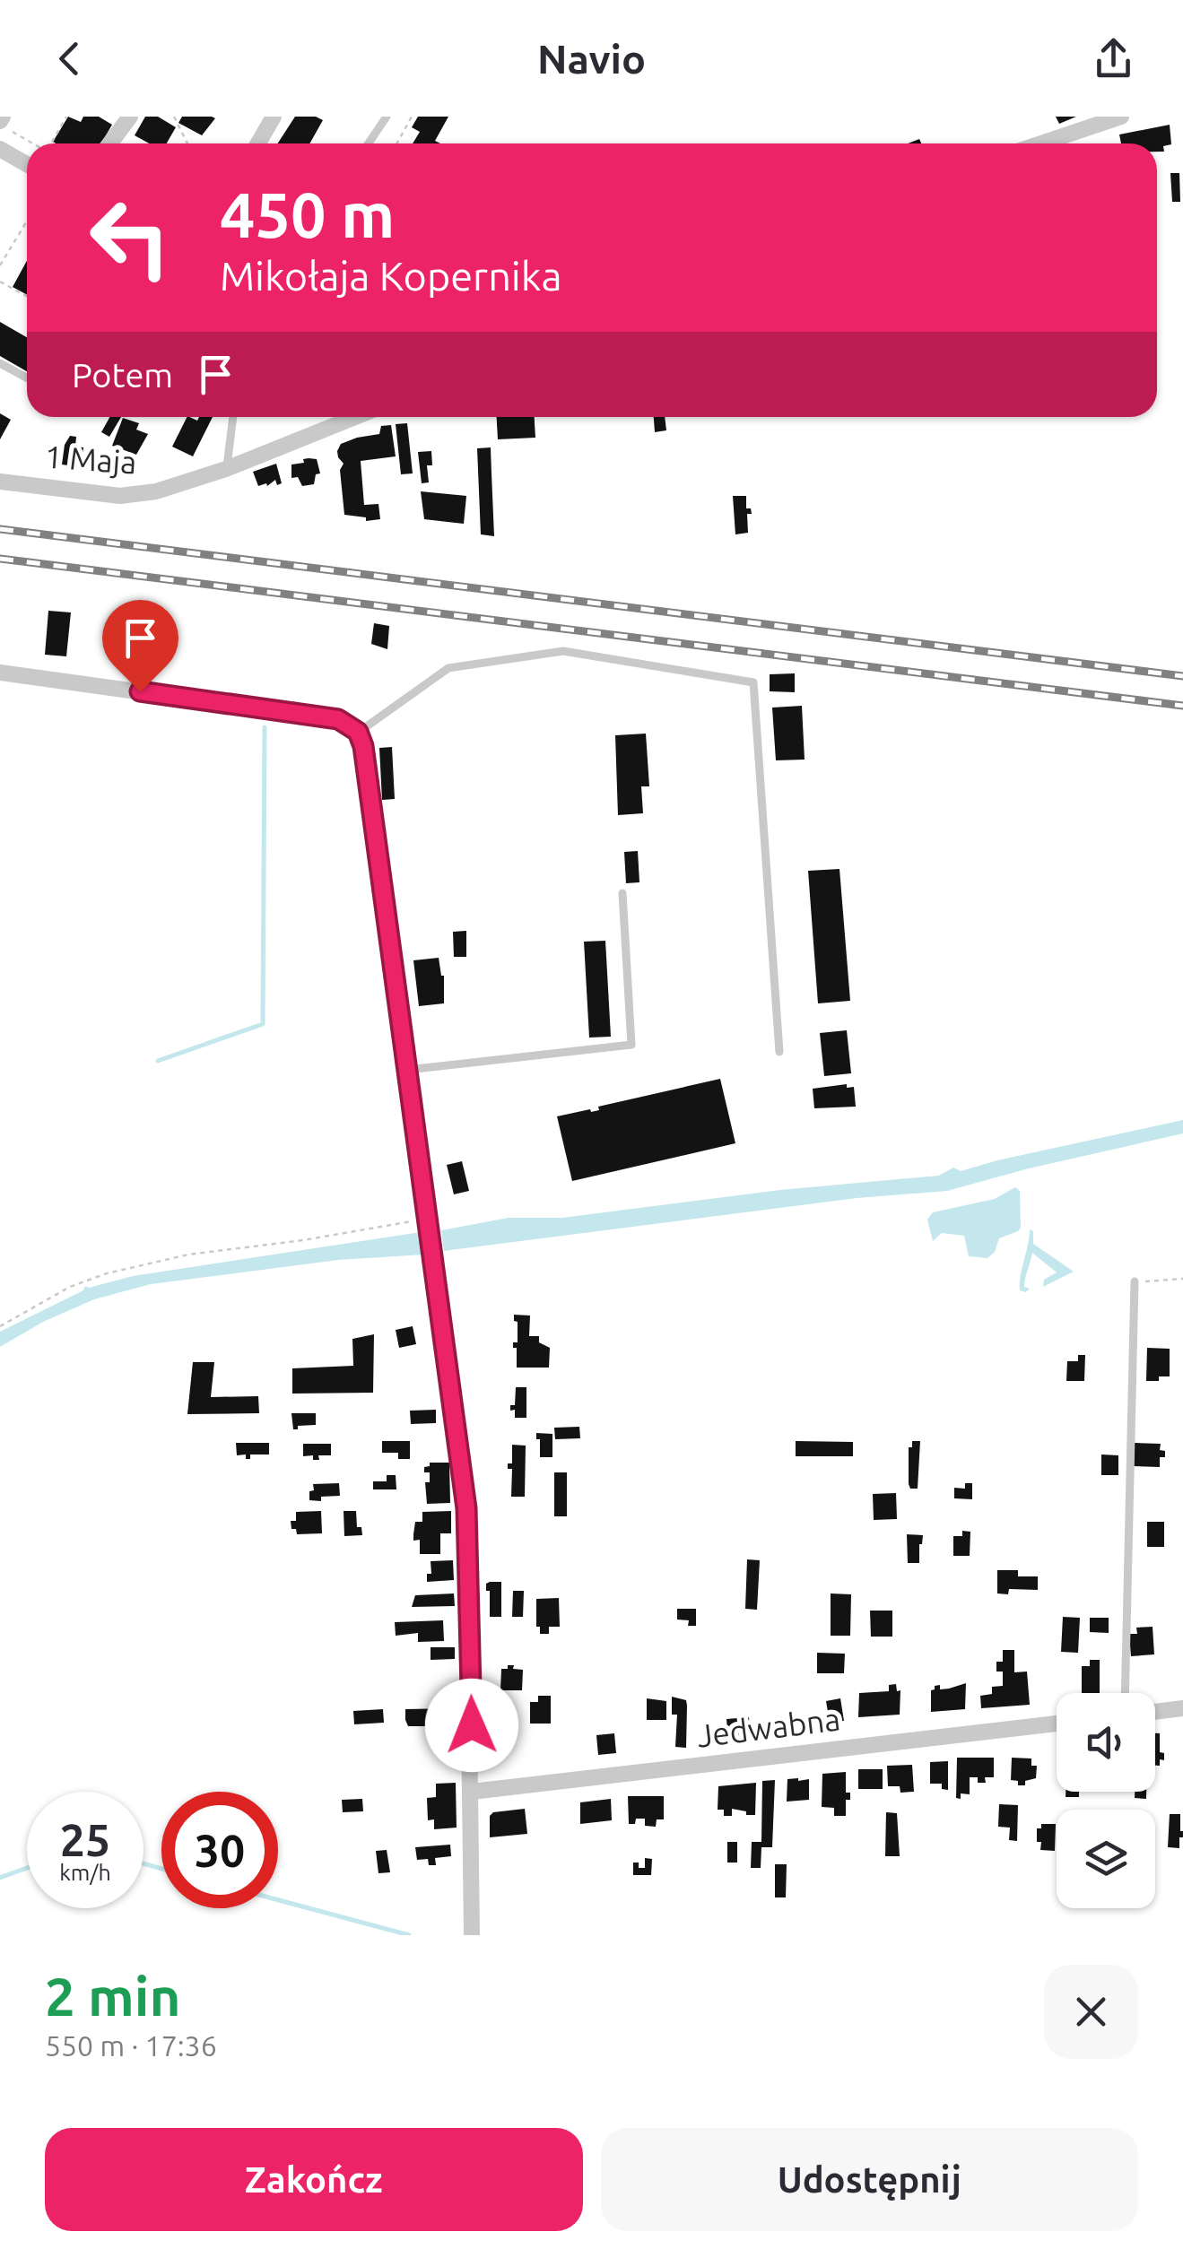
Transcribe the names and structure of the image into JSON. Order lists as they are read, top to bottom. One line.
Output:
{"streets":{"street":["1 Maja","Jedwabna"]},"page":{"header":"Navio","turn":["450 m","Mikołaja Kopernika"],"then":"Potem","speed":"25 km/h","limit":"30","heading":["2 min","550 m · 17:36"],"buttons":["Zakończ","Udostępnij"]}}
